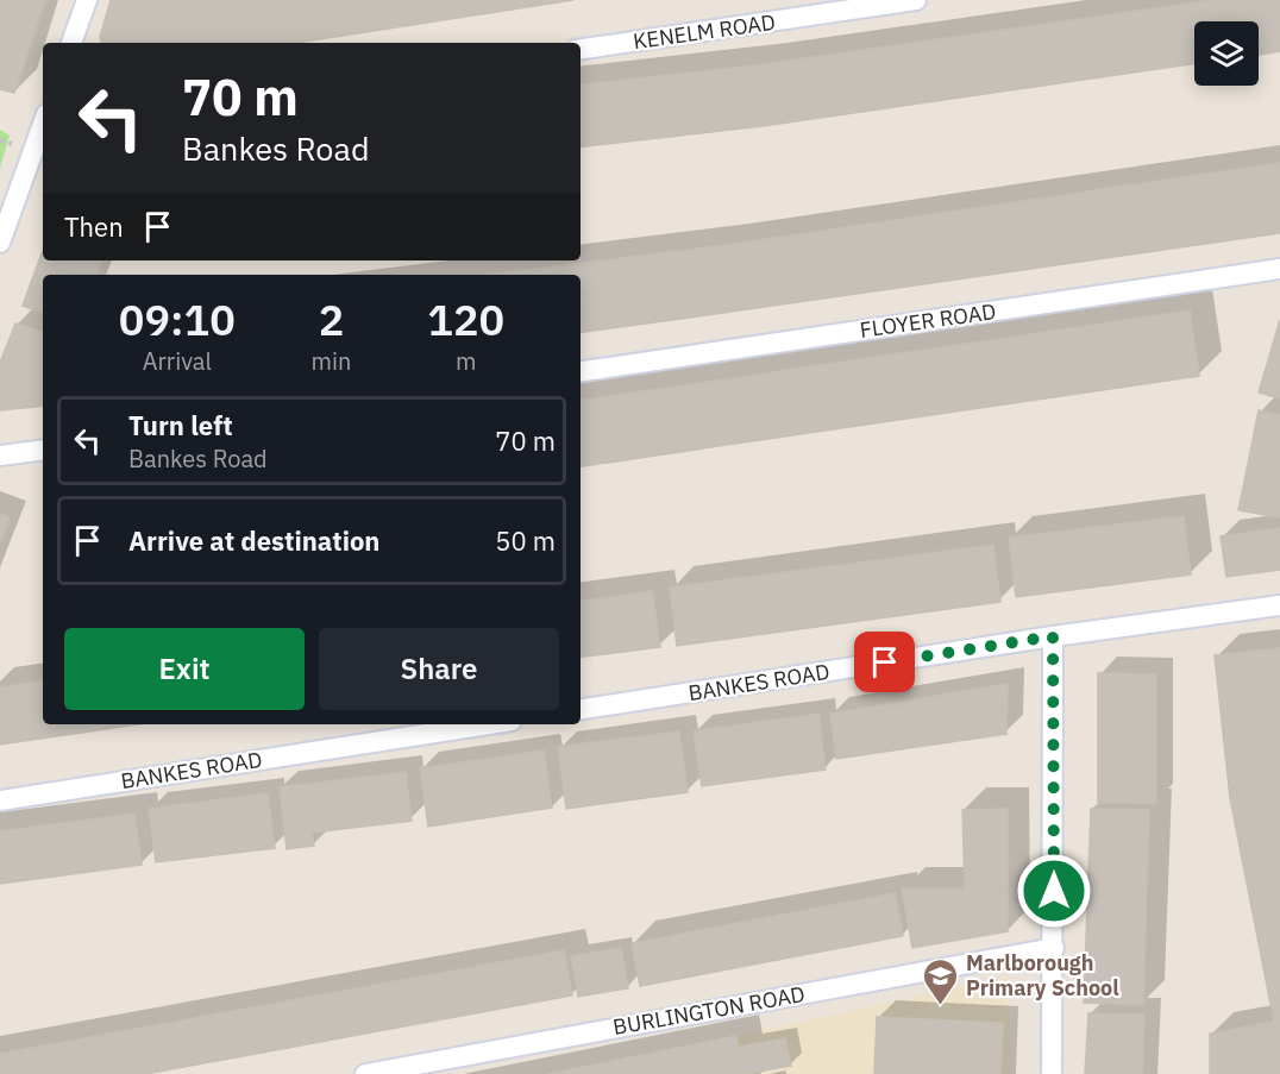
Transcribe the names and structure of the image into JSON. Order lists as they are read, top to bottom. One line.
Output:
{"streets":{"street":["KENELM ROAD","FLOYER ROAD","BANKES ROAD","BURLINGTON ROAD"]},"places":{"school or university":["Marlborough Primary School"]},"page":{"turn":["70 m","Bankes Road"],"then":"Then","eta":["09:10","Arrival","2","min","120","m"],"list":[{"name":"Turn left","note":"Bankes Road","value":"70 m"},{"name":"Arrive at destination","value":"50 m"}],"buttons":["Exit","Share"]}}
